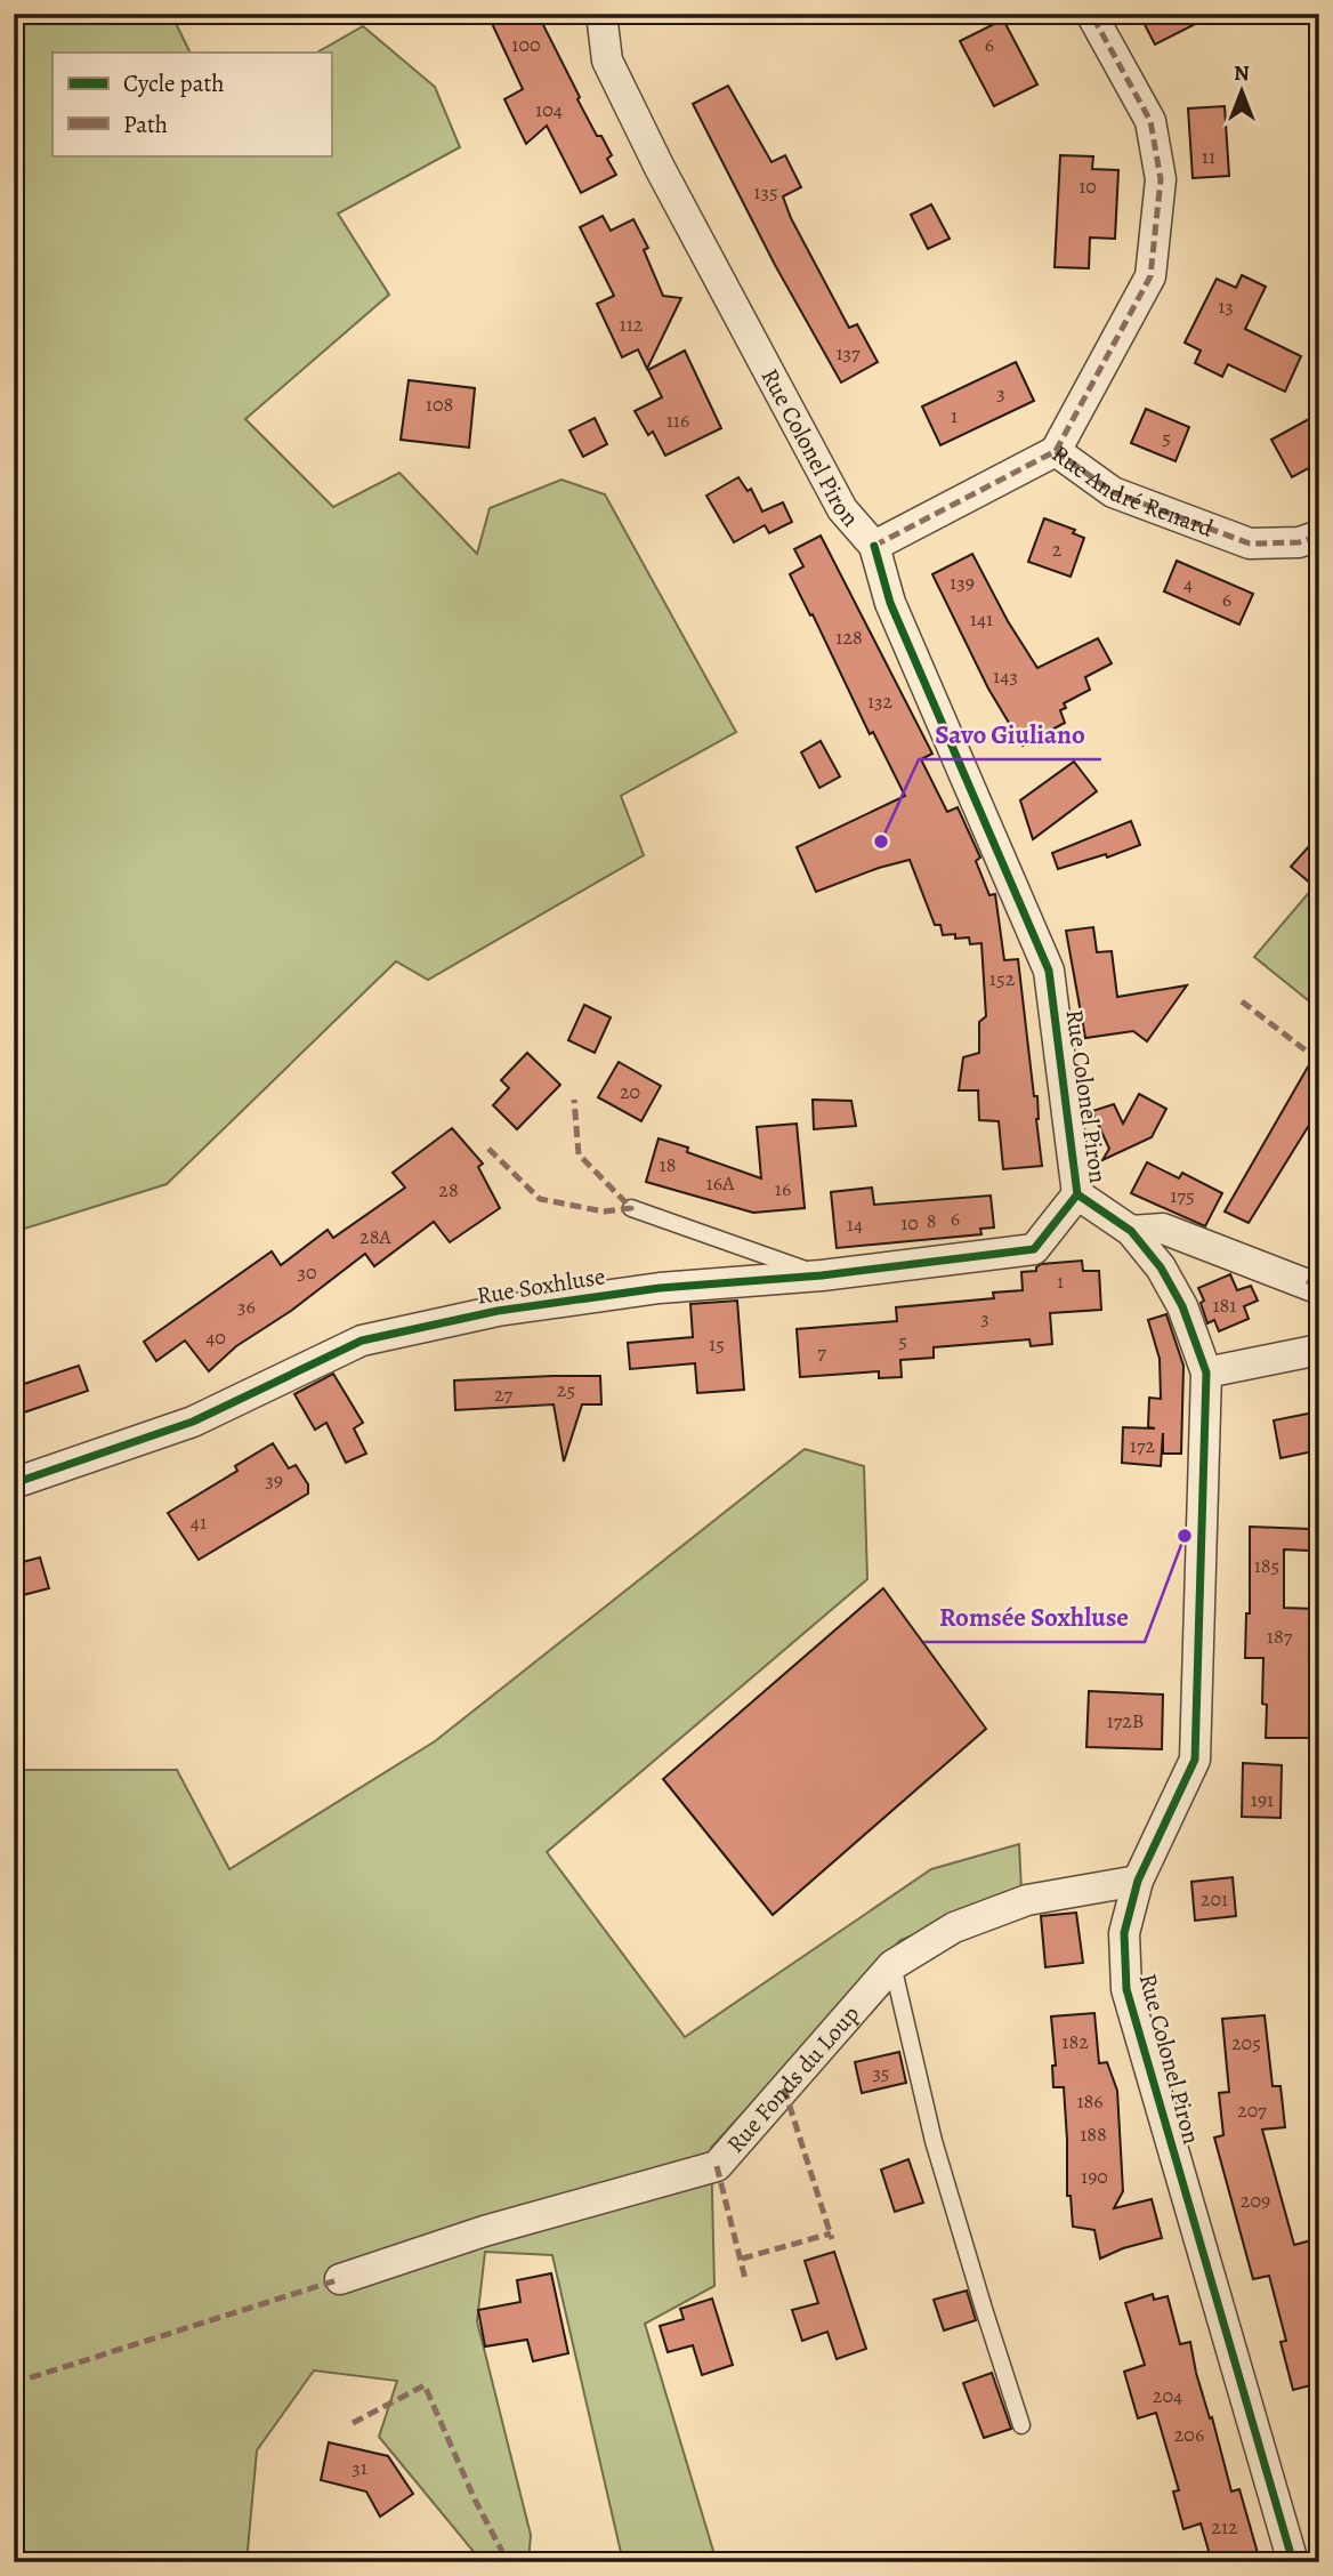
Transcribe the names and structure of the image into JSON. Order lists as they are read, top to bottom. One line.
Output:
{"streets":{"street":["Rue Colonel Piron","Rue André Renard","Rue Soxhluse","Rue Fonds du Loup"]},"crossings":[["Rue Colonel Piron","Rue André Renard"],["Rue Colonel Piron","Rue Soxhluse"],["Rue Colonel Piron","Rue Fonds du Loup"]],"places":["Savo Giuliano","Romsée Soxhluse"],"house_numbers":["100","6","104","11","10","135","13","112","137","3","108","1","116","5","2","139","4","6","141","128","143","132","152","20","18","16A","16","28","175","6","8","10","14","28A","30","1","181","36","3","40","5","15","7","25","27","172","39","41","185","187","172B","191","201","182","205","35","186","207","188","190","209","204","206","31","212"],"legend":["Cycle path","Path"],"north":"top"}
